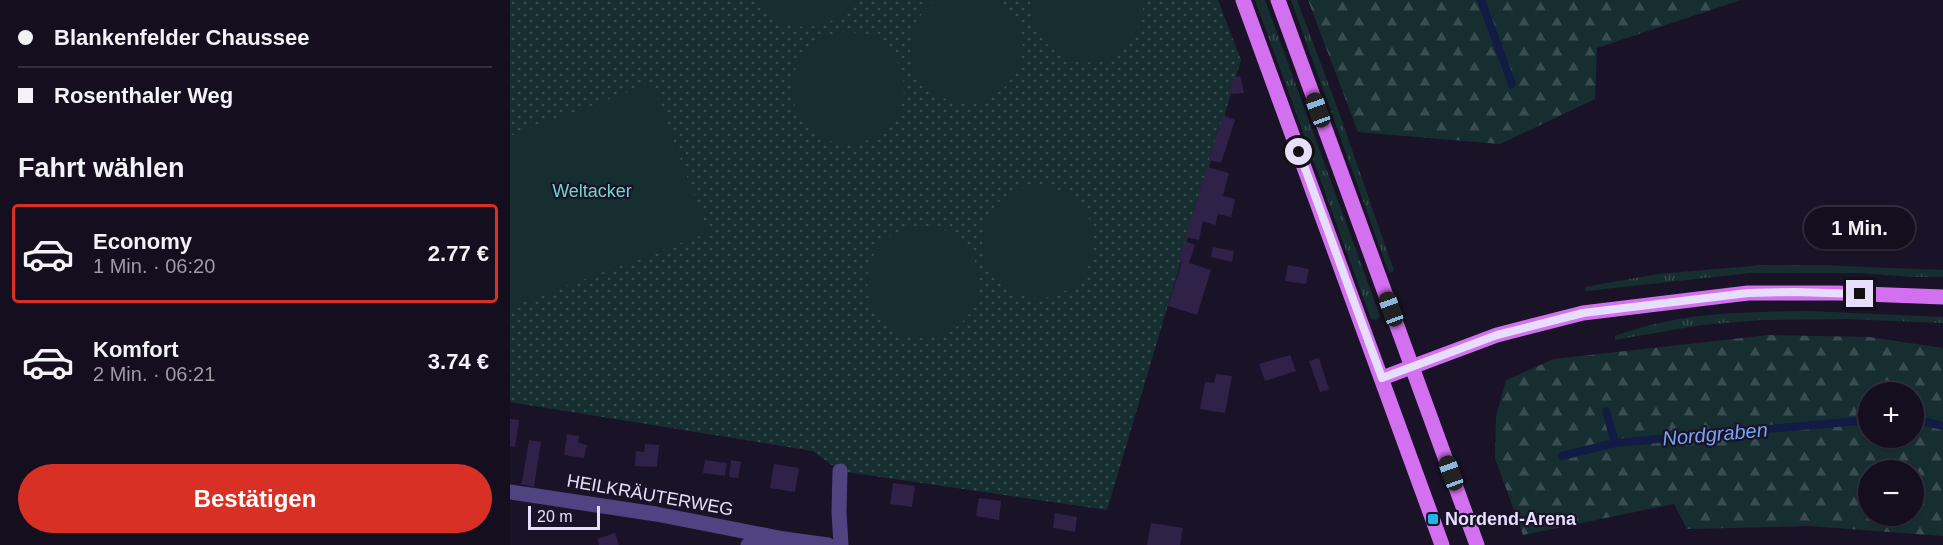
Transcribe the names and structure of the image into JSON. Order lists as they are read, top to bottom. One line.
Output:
{"streets":{"lane":["HEILKRÄUTERWEG"]},"water":["Nordgraben"],"parks":["Weltacker"],"places":{"transit":["Nordend-Arena"]},"scale_bar":"20 m","page":{"banner":["Blankenfelder Chaussee","Rosenthaler Weg"],"heading":"Fahrt wählen","list":[{"name":"Economy","note":"1 Min. · 06:20","value":"2.77 €"},{"name":"Komfort","note":"2 Min. · 06:21","value":"3.74 €"}],"bubble":"1 Min.","map_buttons":["+","−"],"buttons":"Bestätigen","scale":"20 m"}}
